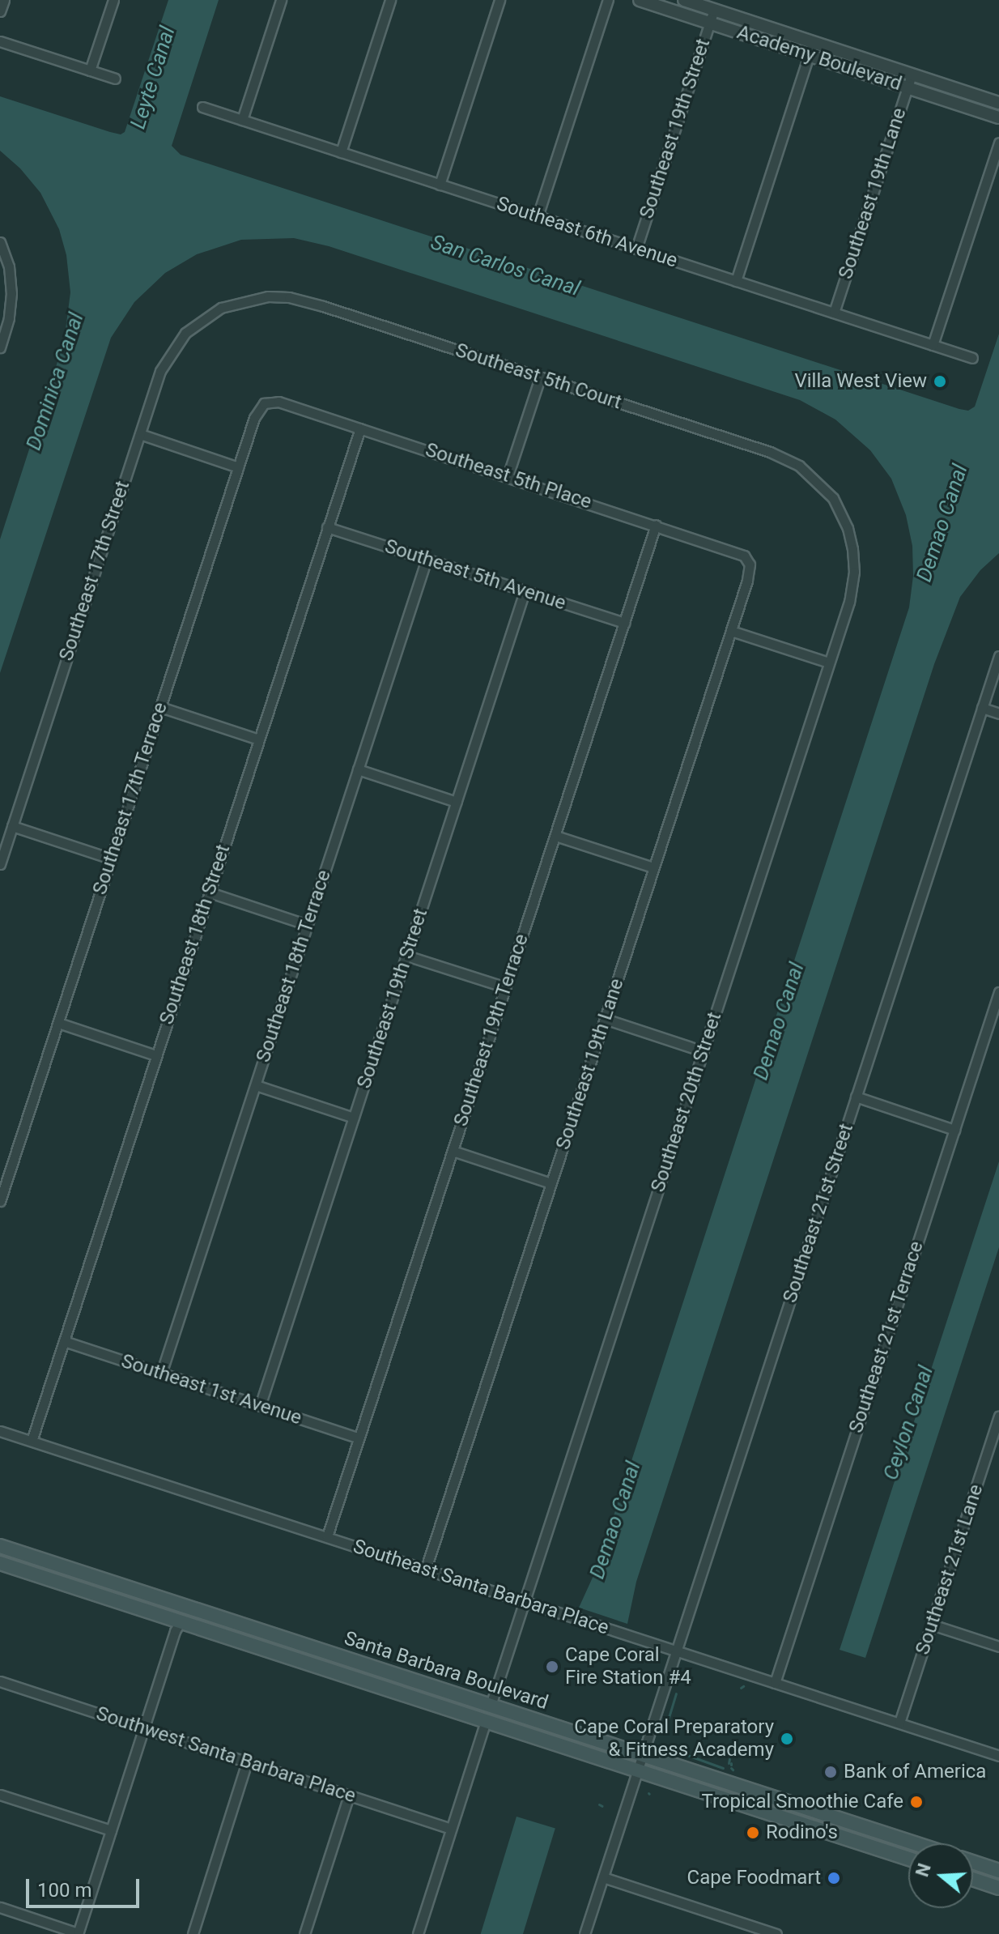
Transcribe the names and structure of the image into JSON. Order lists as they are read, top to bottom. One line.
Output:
{"streets":{"main road":["Santa Barbara Boulevard"],"street":["Academy Boulevard","Southeast 19th Street","Southeast 19th Lane","Southeast 6th Avenue","Southeast 5th Court","Southeast 5th Place","Southeast 17th Street","Southeast 5th Avenue","Southeast 17th Terrace","Southeast 18th Street","Southeast 18th Terrace","Southeast 19th Terrace","Southeast 20th Street","Southeast 21st Street","Southeast 21st Terrace","Southeast 1st Avenue","Southeast 21st Lane","Southeast Santa Barbara Place","Southwest Santa Barbara Place"]},"crossings":[["Academy Boulevard","Southeast 19th Street"],["Academy Boulevard","Southeast 19th Lane"],["Southeast 19th Street","Southeast 6th Avenue"],["Southeast 19th Street","Southeast 5th Avenue"],["Southeast 19th Street","Southeast 1st Avenue"],["Southeast 19th Lane","Southeast 6th Avenue"],["Southeast 19th Lane","Southeast 5th Place"],["Southeast 19th Lane","Southeast Santa Barbara Place"],["Southeast 5th Court","Southeast 17th Street"],["Southeast 5th Court","Southeast 20th Street"],["Southeast 5th Place","Southeast 17th Terrace"],["Southeast 5th Place","Southeast 18th Street"],["Southeast 5th Place","Southeast 19th Terrace"],["Southeast 5th Avenue","Southeast 18th Street"],["Southeast 5th Avenue","Southeast 18th Terrace"],["Southeast 5th Avenue","Southeast 19th Terrace"],["Southeast 18th Street","Southeast 1st Avenue"],["Southeast 18th Street","Southeast Santa Barbara Place"],["Southeast 18th Terrace","Southeast 1st Avenue"],["Southeast 19th Terrace","Southeast 1st Avenue"],["Southeast 19th Terrace","Southeast Santa Barbara Place"],["Southeast 20th Street","Southeast Santa Barbara Place"],["Southeast 20th Street","Santa Barbara Boulevard"],["Southeast 21st Street","Southeast Santa Barbara Place"],["Southeast 21st Street","Santa Barbara Boulevard"],["Southeast 21st Terrace","Southeast Santa Barbara Place"],["Southeast 21st Lane","Southeast Santa Barbara Place"]],"water":["Leyte Canal","San Carlos Canal","Dominica Canal","Demao Canal","Ceylon Canal"],"places":["Villa West View","Cape Coral Fire Station #4","Cape Coral Preparatory & Fitness Academy","Bank of America","Tropical Smoothie Cafe","Rodino's","Cape Foodmart"],"scale_bar":"100 m","north":"left"}
